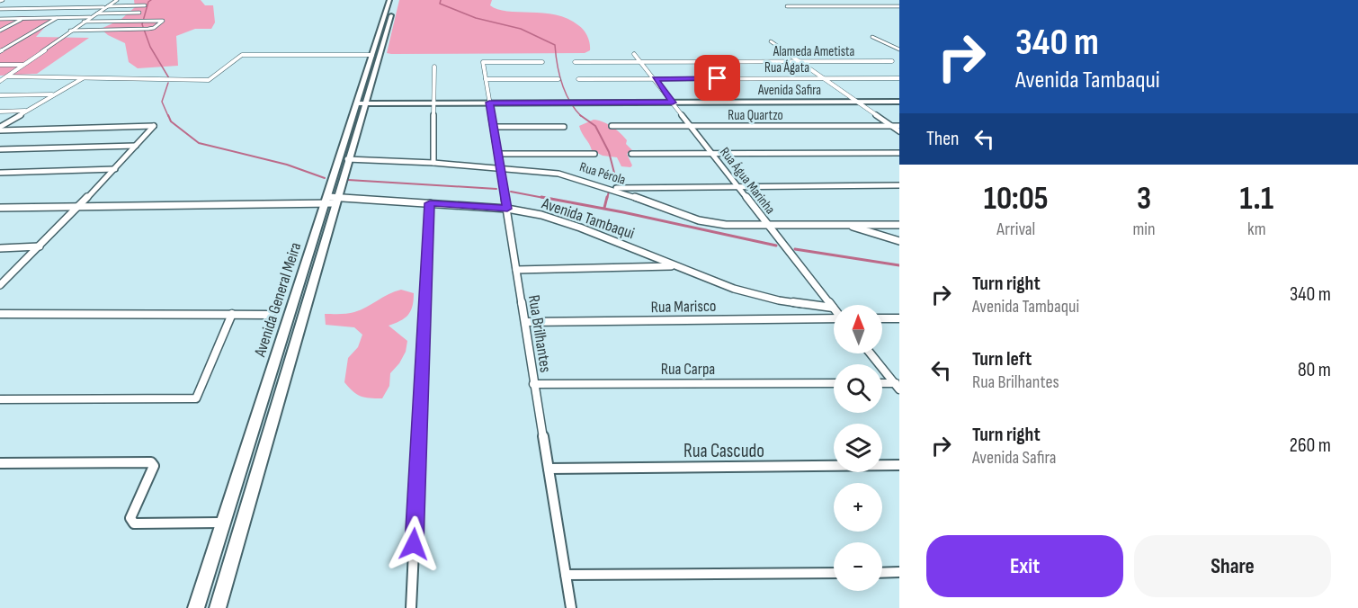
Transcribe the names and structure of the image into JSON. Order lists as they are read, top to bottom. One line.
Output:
{"streets":{"main road":["Avenida Safira","Avenida General Meira"],"street":["Alameda Ametista","Rua Ágata","Rua Quartzo","Rua Pérola","Rua Água Marinha","Avenida Tambaqui","Rua Marisco","Rua Brilhantes","Rua Carpa","Rua Cascudo"]},"crossings":[["Alameda Ametista","Rua Água Marinha"],["Rua Ágata","Rua Água Marinha"],["Avenida Safira","Rua Água Marinha"],["Avenida Safira","Avenida General Meira"],["Avenida Safira","Rua Brilhantes"],["Rua Quartzo","Rua Água Marinha"],["Rua Pérola","Rua Água Marinha"],["Rua Pérola","Avenida General Meira"],["Rua Pérola","Rua Brilhantes"],["Rua Água Marinha","Avenida Tambaqui"],["Avenida Tambaqui","Avenida General Meira"],["Avenida Tambaqui","Rua Brilhantes"],["Rua Marisco","Rua Brilhantes"],["Rua Brilhantes","Rua Carpa"],["Rua Brilhantes","Rua Cascudo"]],"north":"top","page":{"turn":["340 m","Avenida Tambaqui"],"then":"Then","eta":["10:05","Arrival","3","min","1.1","km"],"list":[{"name":"Turn right","note":"Avenida Tambaqui","value":"340 m"},{"name":"Turn left","note":"Rua Brilhantes","value":"80 m"},{"name":"Turn right","note":"Avenida Safira","value":"260 m"}],"map_buttons":["+","−"],"buttons":["Exit","Share"]}}
